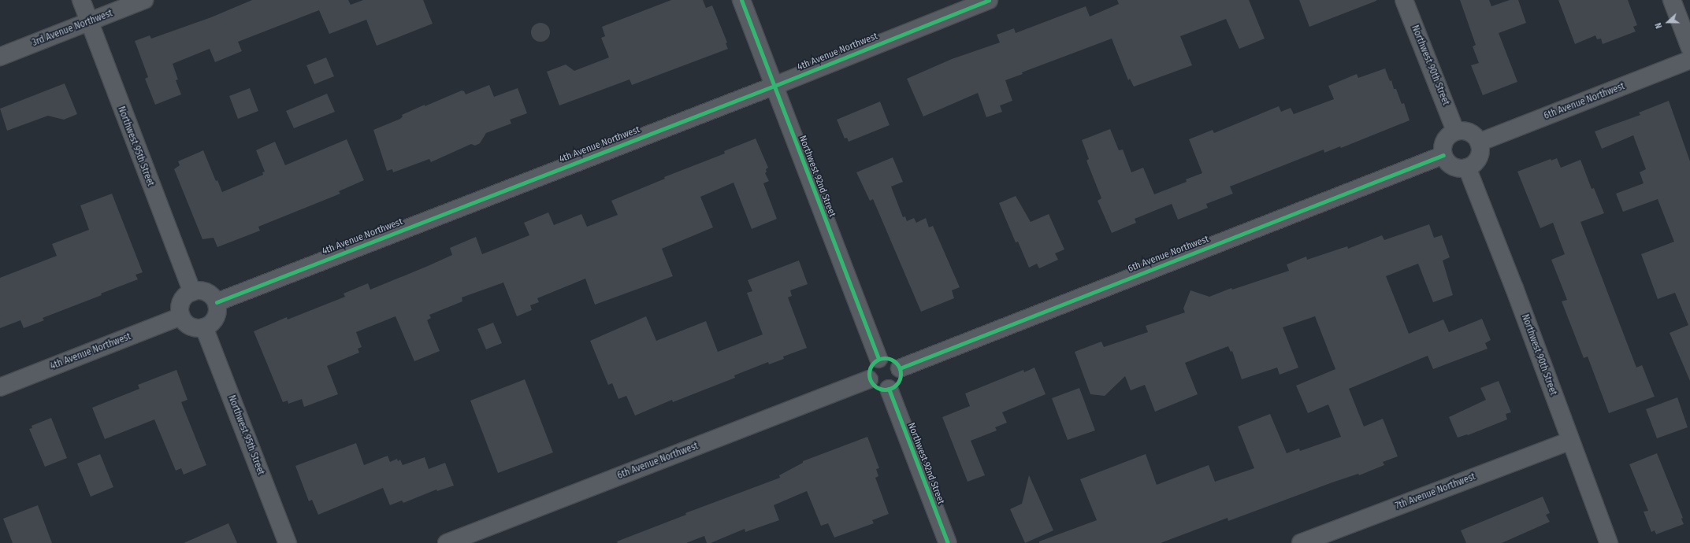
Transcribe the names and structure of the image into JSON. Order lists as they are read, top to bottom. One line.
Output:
{"streets":{"street":["3rd Avenue Northwest","4th Avenue Northwest","Northwest 90th Street","6th Avenue Northwest","Northwest 95th Street","Northwest 92nd Street","7th Avenue Northwest"]},"crossings":[["3rd Avenue Northwest","Northwest 95th Street"],["4th Avenue Northwest","Northwest 95th Street"],["4th Avenue Northwest","Northwest 92nd Street"],["Northwest 90th Street","6th Avenue Northwest"],["Northwest 90th Street","7th Avenue Northwest"],["6th Avenue Northwest","Northwest 92nd Street"]],"north":"left"}
